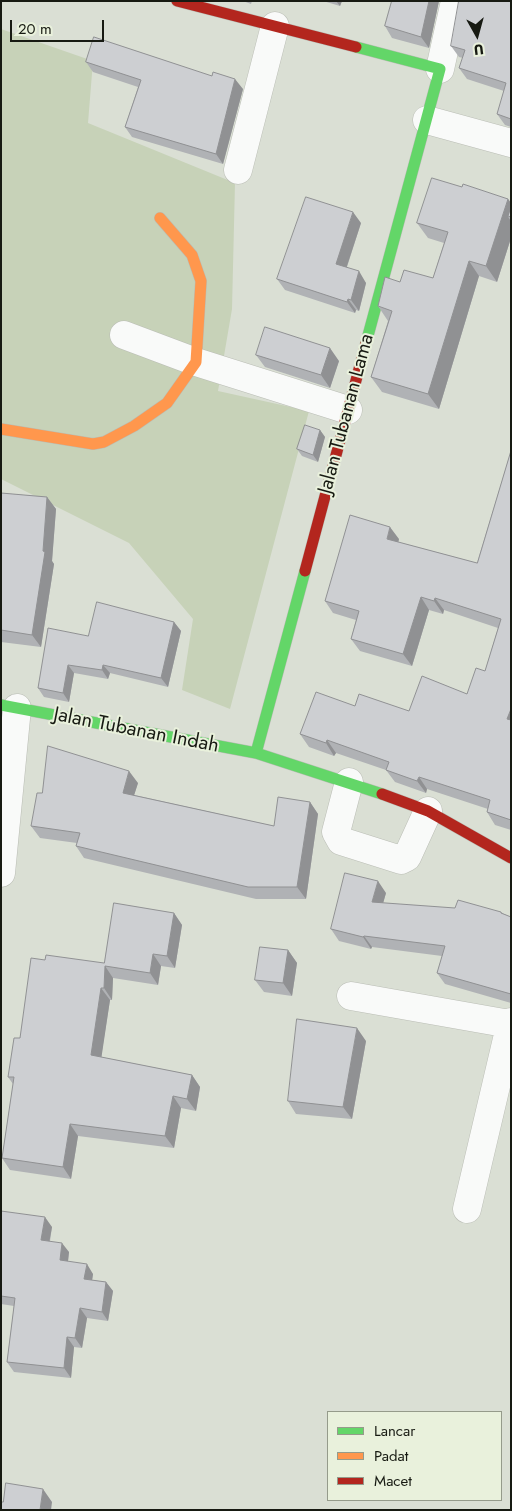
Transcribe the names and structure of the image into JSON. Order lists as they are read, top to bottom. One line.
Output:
{"streets":{"street":["Jalan Tubanan Lama","Jalan Tubanan Indah"]},"crossings":[["Jalan Tubanan Lama","Jalan Tubanan Indah"]],"legend":["Lancar","Padat","Macet"],"scale_bar":"20 m","north":"bottom"}
